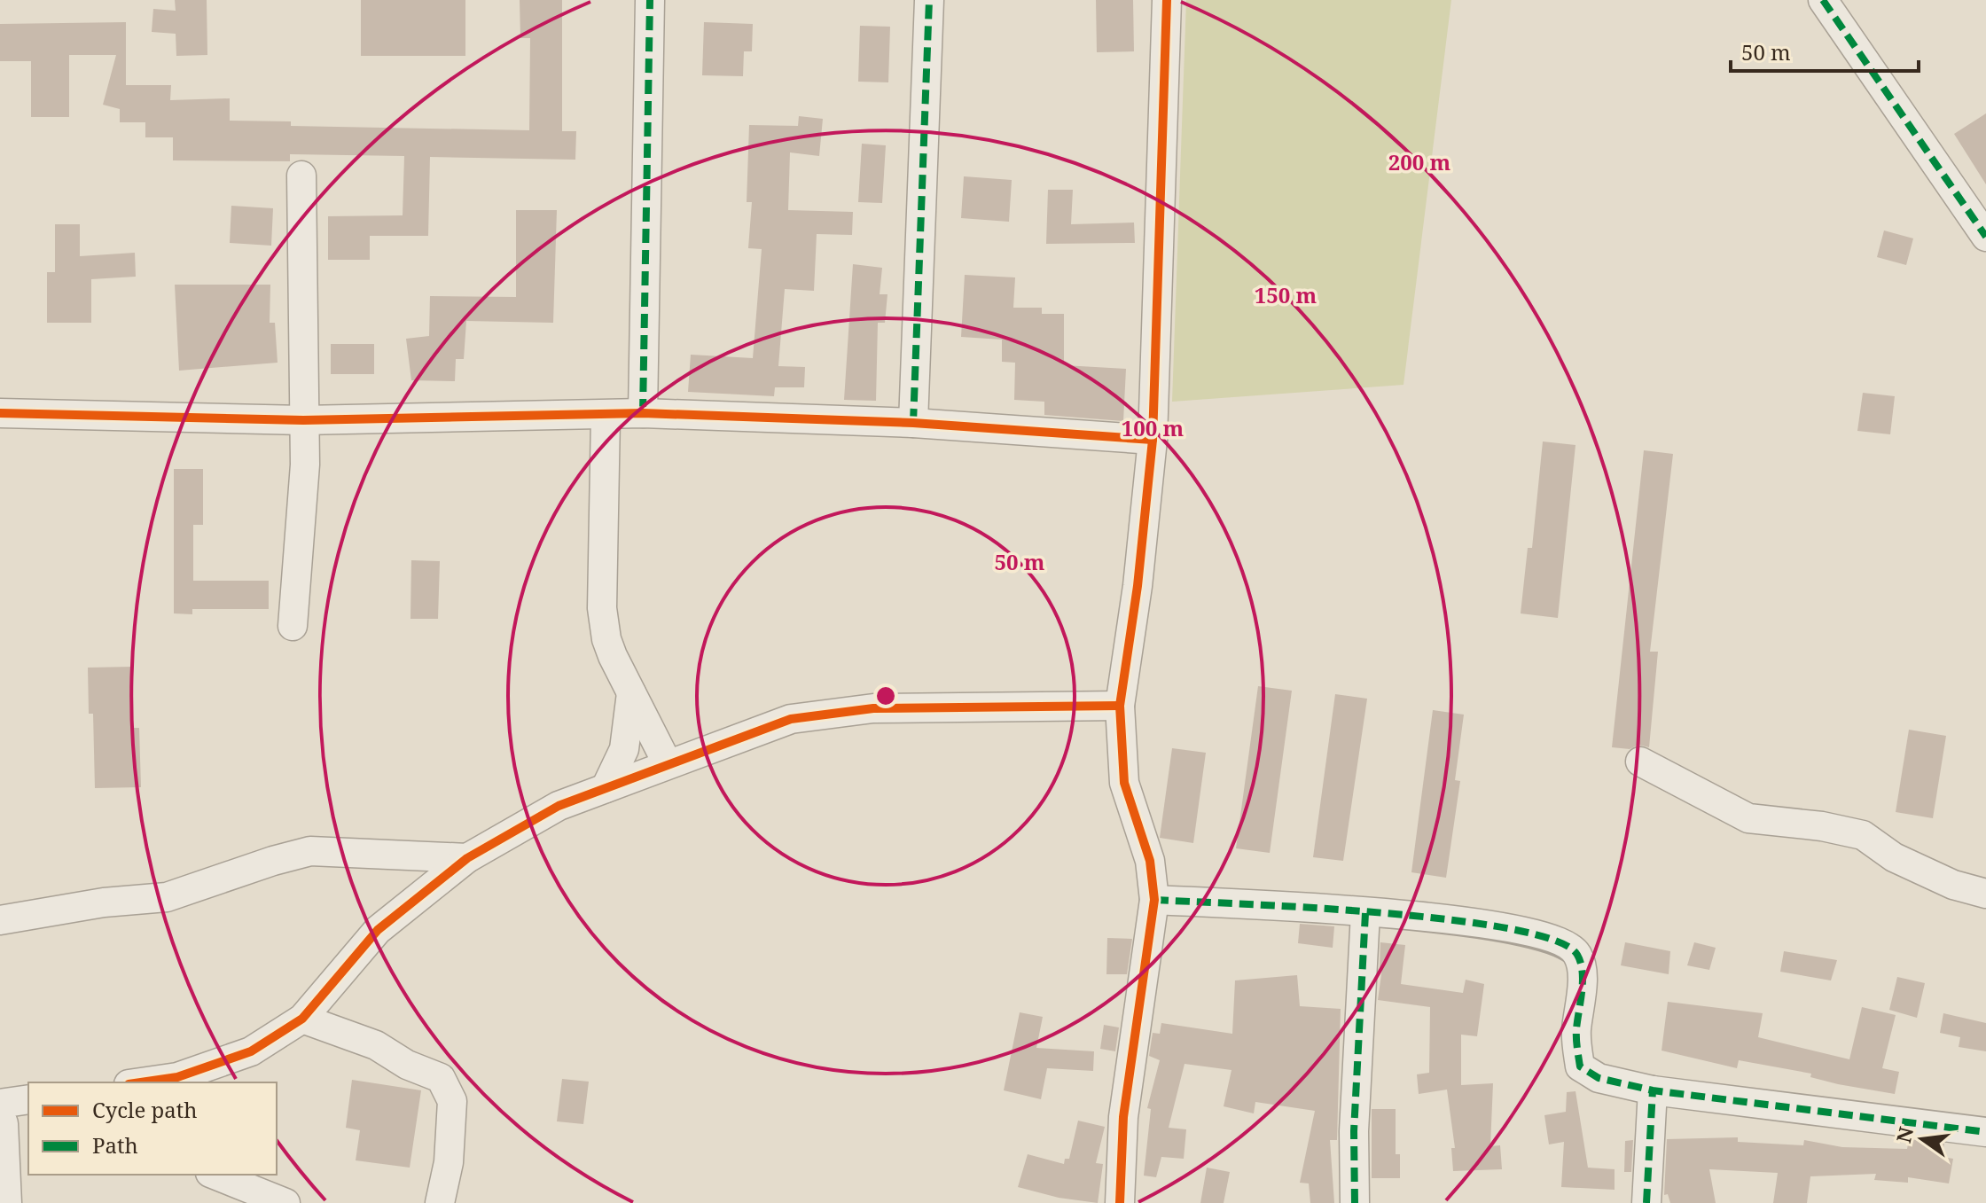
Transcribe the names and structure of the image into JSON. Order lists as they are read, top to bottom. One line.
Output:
{"legend":["Cycle path","Path"],"scale_bar":"50 m","north":"left","rings":["200 m","150 m","100 m","50 m"]}
